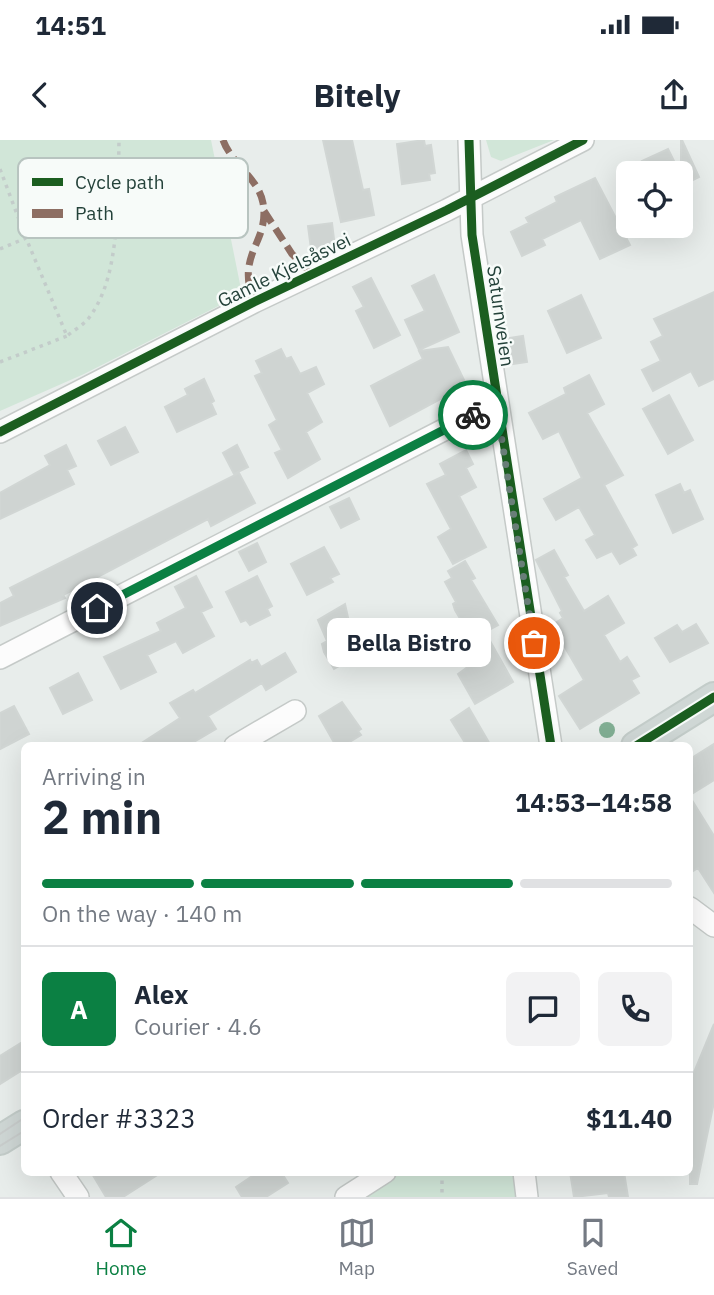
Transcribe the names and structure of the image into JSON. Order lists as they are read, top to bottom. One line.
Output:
{"streets":{"street":["Gamle Kjelsåsvei","Saturnveien"]},"crossings":[["Gamle Kjelsåsvei","Saturnveien"]],"places":["Bella Bistro"],"legend":["Cycle path","Path"],"page":{"status":"14:51","header":"Bitely","bubble":"Bella Bistro","heading":["2 min","Arriving in","14:53–14:58"],"panel":["Alex","Courier · 4.6","Order #3323","$11.40"],"bar":"On the way · 140 m","round":"A","tabs":["Home","Map","Saved"]}}
